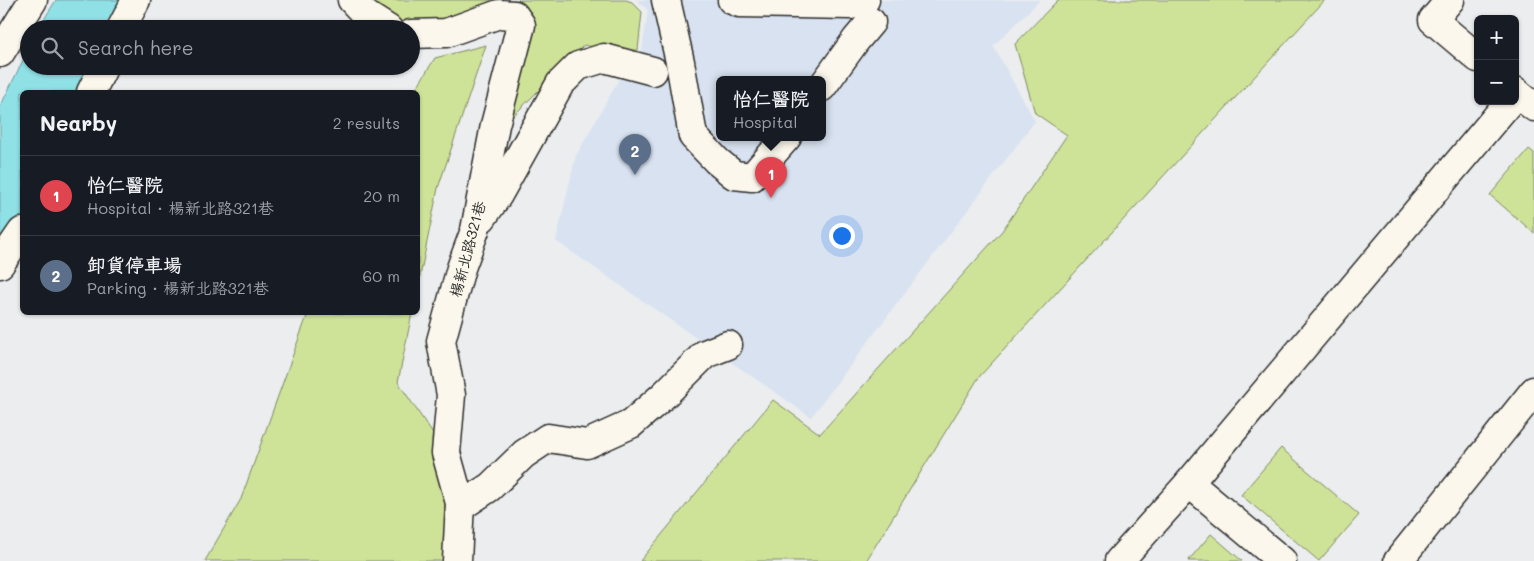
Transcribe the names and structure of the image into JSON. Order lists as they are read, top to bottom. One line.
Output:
{"streets":{"street":["楊新北路321巷"]},"page":{"map_buttons":["+","−"],"search":"Search here","popup":["怡仁醫院","Hospital"],"heading":["Nearby","2 results"],"pins":["2","1"],"list":[{"mark":"1","name":"怡仁醫院","note":"Hospital · 楊新北路321巷","value":"20 m"},{"mark":"2","name":"卸貨停車場","note":"Parking · 楊新北路321巷","value":"60 m"}]}}
